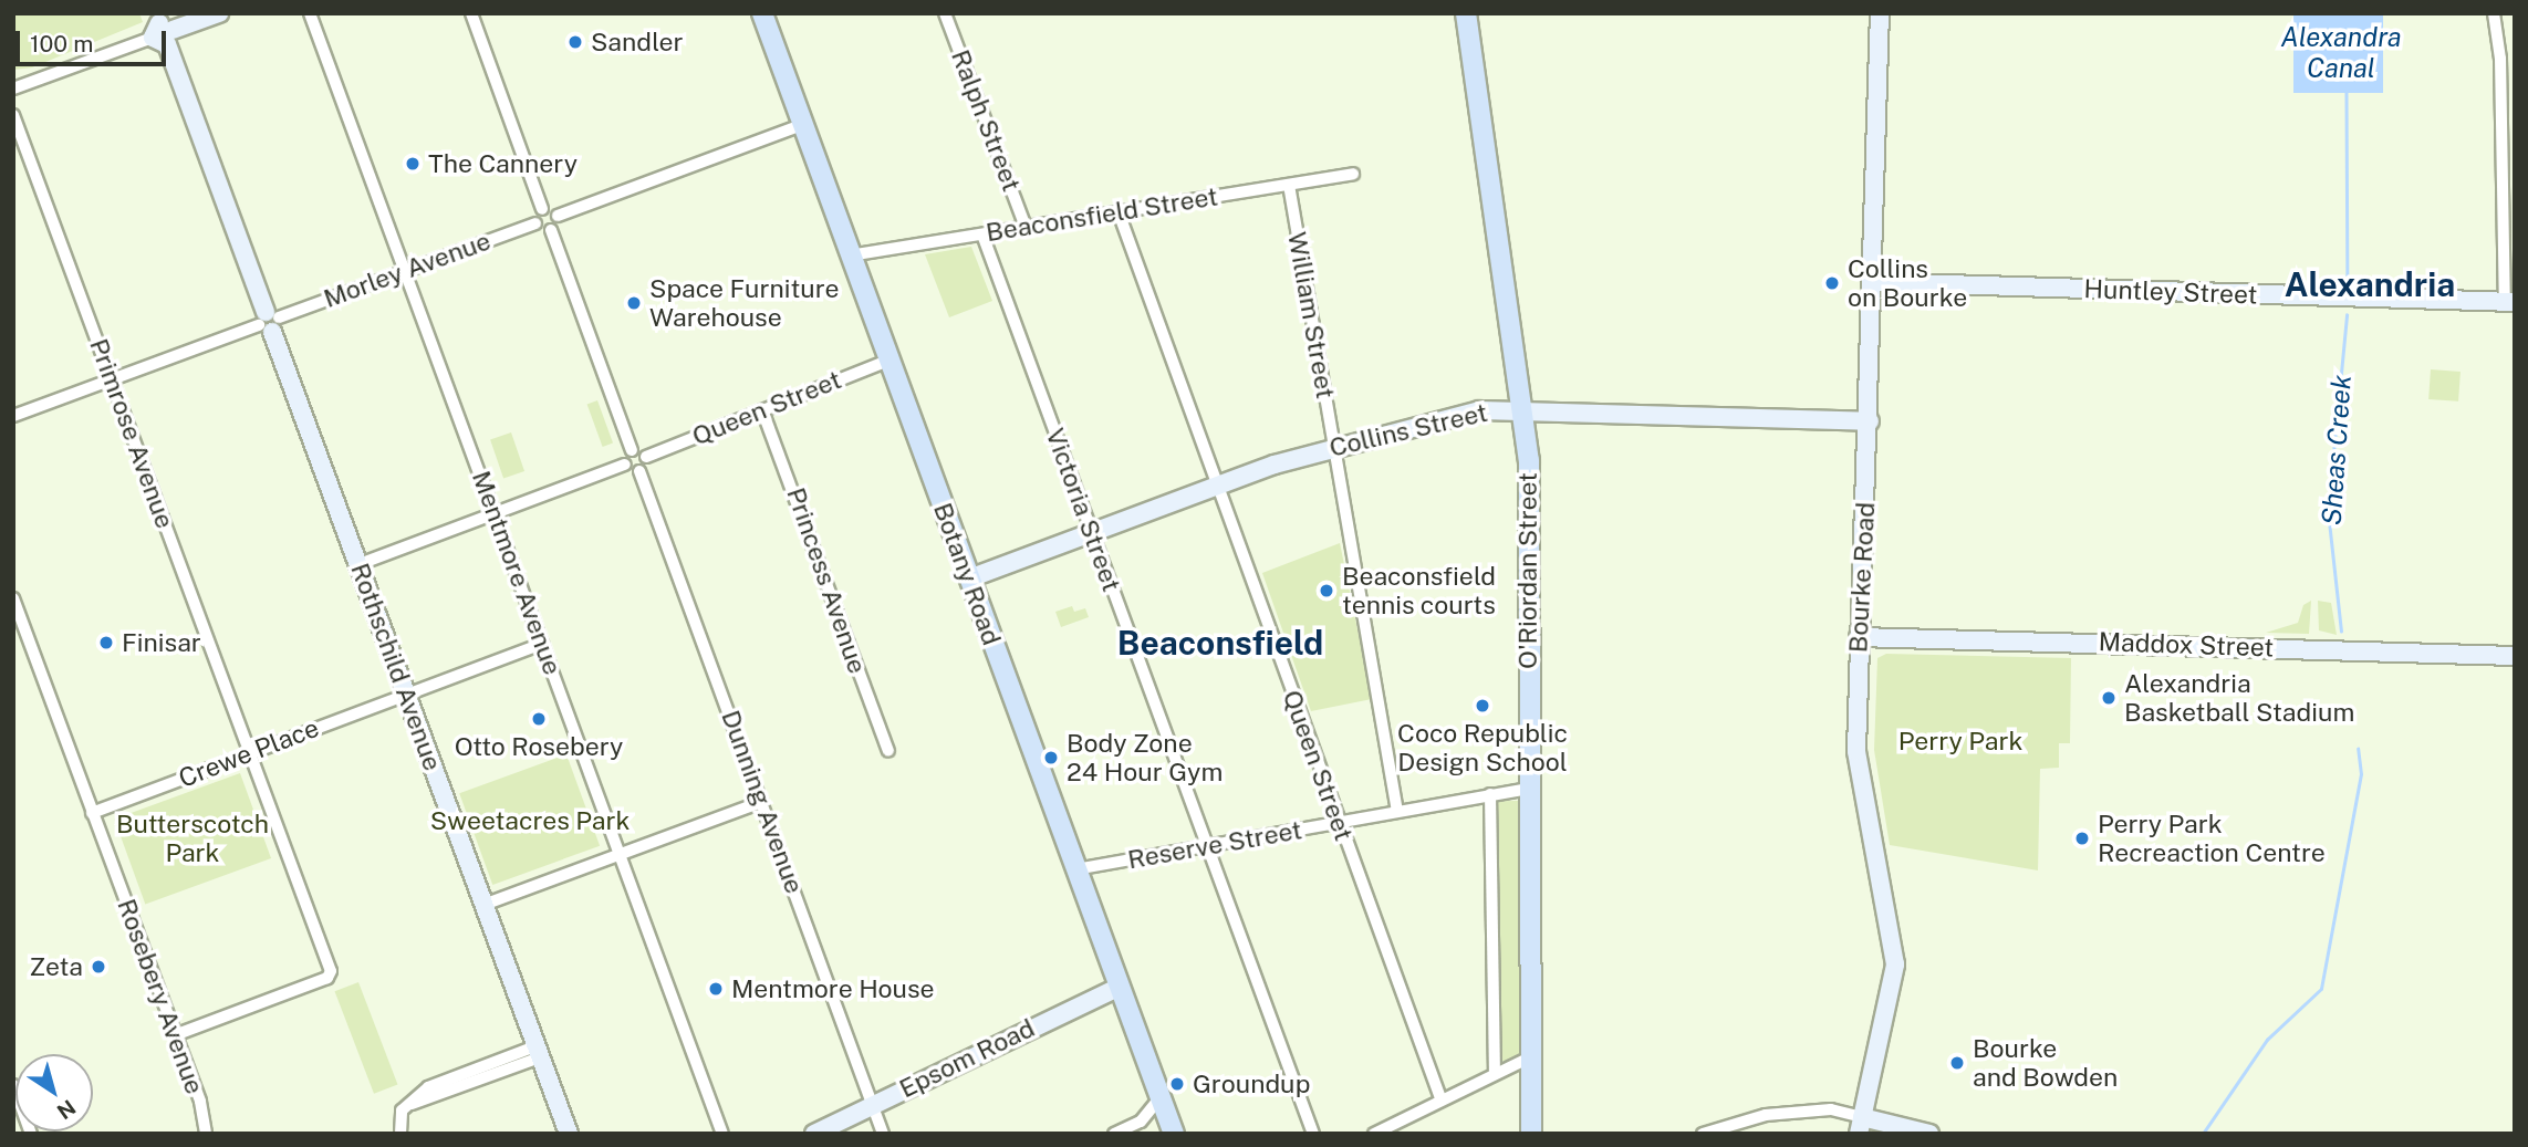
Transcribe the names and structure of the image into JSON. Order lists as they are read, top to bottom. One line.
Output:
{"streets":{"main road":["O'Riordan Street","Botany Road"],"street":["Ralph Street","Beaconsfield Street","Morley Avenue","Huntley Street","William Street","Queen Street","Collins Street","Primrose Avenue","Victoria Street","Mentmore Avenue","Bourke Road","Princess Avenue","Maddox Street","Rothschild Avenue","Crewe Place","Dunning Avenue","Reserve Street","Rosebery Avenue","Epsom Road"]},"crossings":[["Ralph Street","Beaconsfield Street"],["Beaconsfield Street","William Street"],["Beaconsfield Street","Queen Street"],["Beaconsfield Street","Victoria Street"],["Beaconsfield Street","Botany Road"],["Morley Avenue","Primrose Avenue"],["Morley Avenue","Mentmore Avenue"],["Morley Avenue","Rothschild Avenue"],["Huntley Street","Bourke Road"],["William Street","Collins Street"],["William Street","Reserve Street"],["Queen Street","Collins Street"],["Queen Street","Botany Road"],["Queen Street","Princess Avenue"],["Queen Street","Reserve Street"],["Collins Street","Victoria Street"],["Collins Street","O'Riordan Street"],["Collins Street","Botany Road"],["Collins Street","Bourke Road"],["Primrose Avenue","Crewe Place"],["Primrose Avenue","Rosebery Avenue"],["Victoria Street","Reserve Street"],["O'Riordan Street","Reserve Street"],["Mentmore Avenue","Crewe Place"],["Botany Road","Reserve Street"],["Botany Road","Epsom Road"],["Bourke Road","Maddox Street"],["Rothschild Avenue","Crewe Place"],["Crewe Place","Rosebery Avenue"],["Dunning Avenue","Epsom Road"]],"districts":["Alexandria","Beaconsfield"],"water":["Alexandra Canal","Sheas Creek"],"parks":["Perry Park","Sweetacres Park","Butterscotch Park"],"places":["Sandler","The Cannery","Collins on Bourke","Space Furniture Warehouse","Beaconsfield tennis courts","Finisar","Alexandria Basketball Stadium","Coco Republic Design School","Otto Rosebery","Body Zone 24 Hour Gym","Perry Park Recreaction Centre","Zeta","Mentmore House","Bourke and Bowden","Groundup"],"scale_bar":"100 m","north":"bottom right"}
